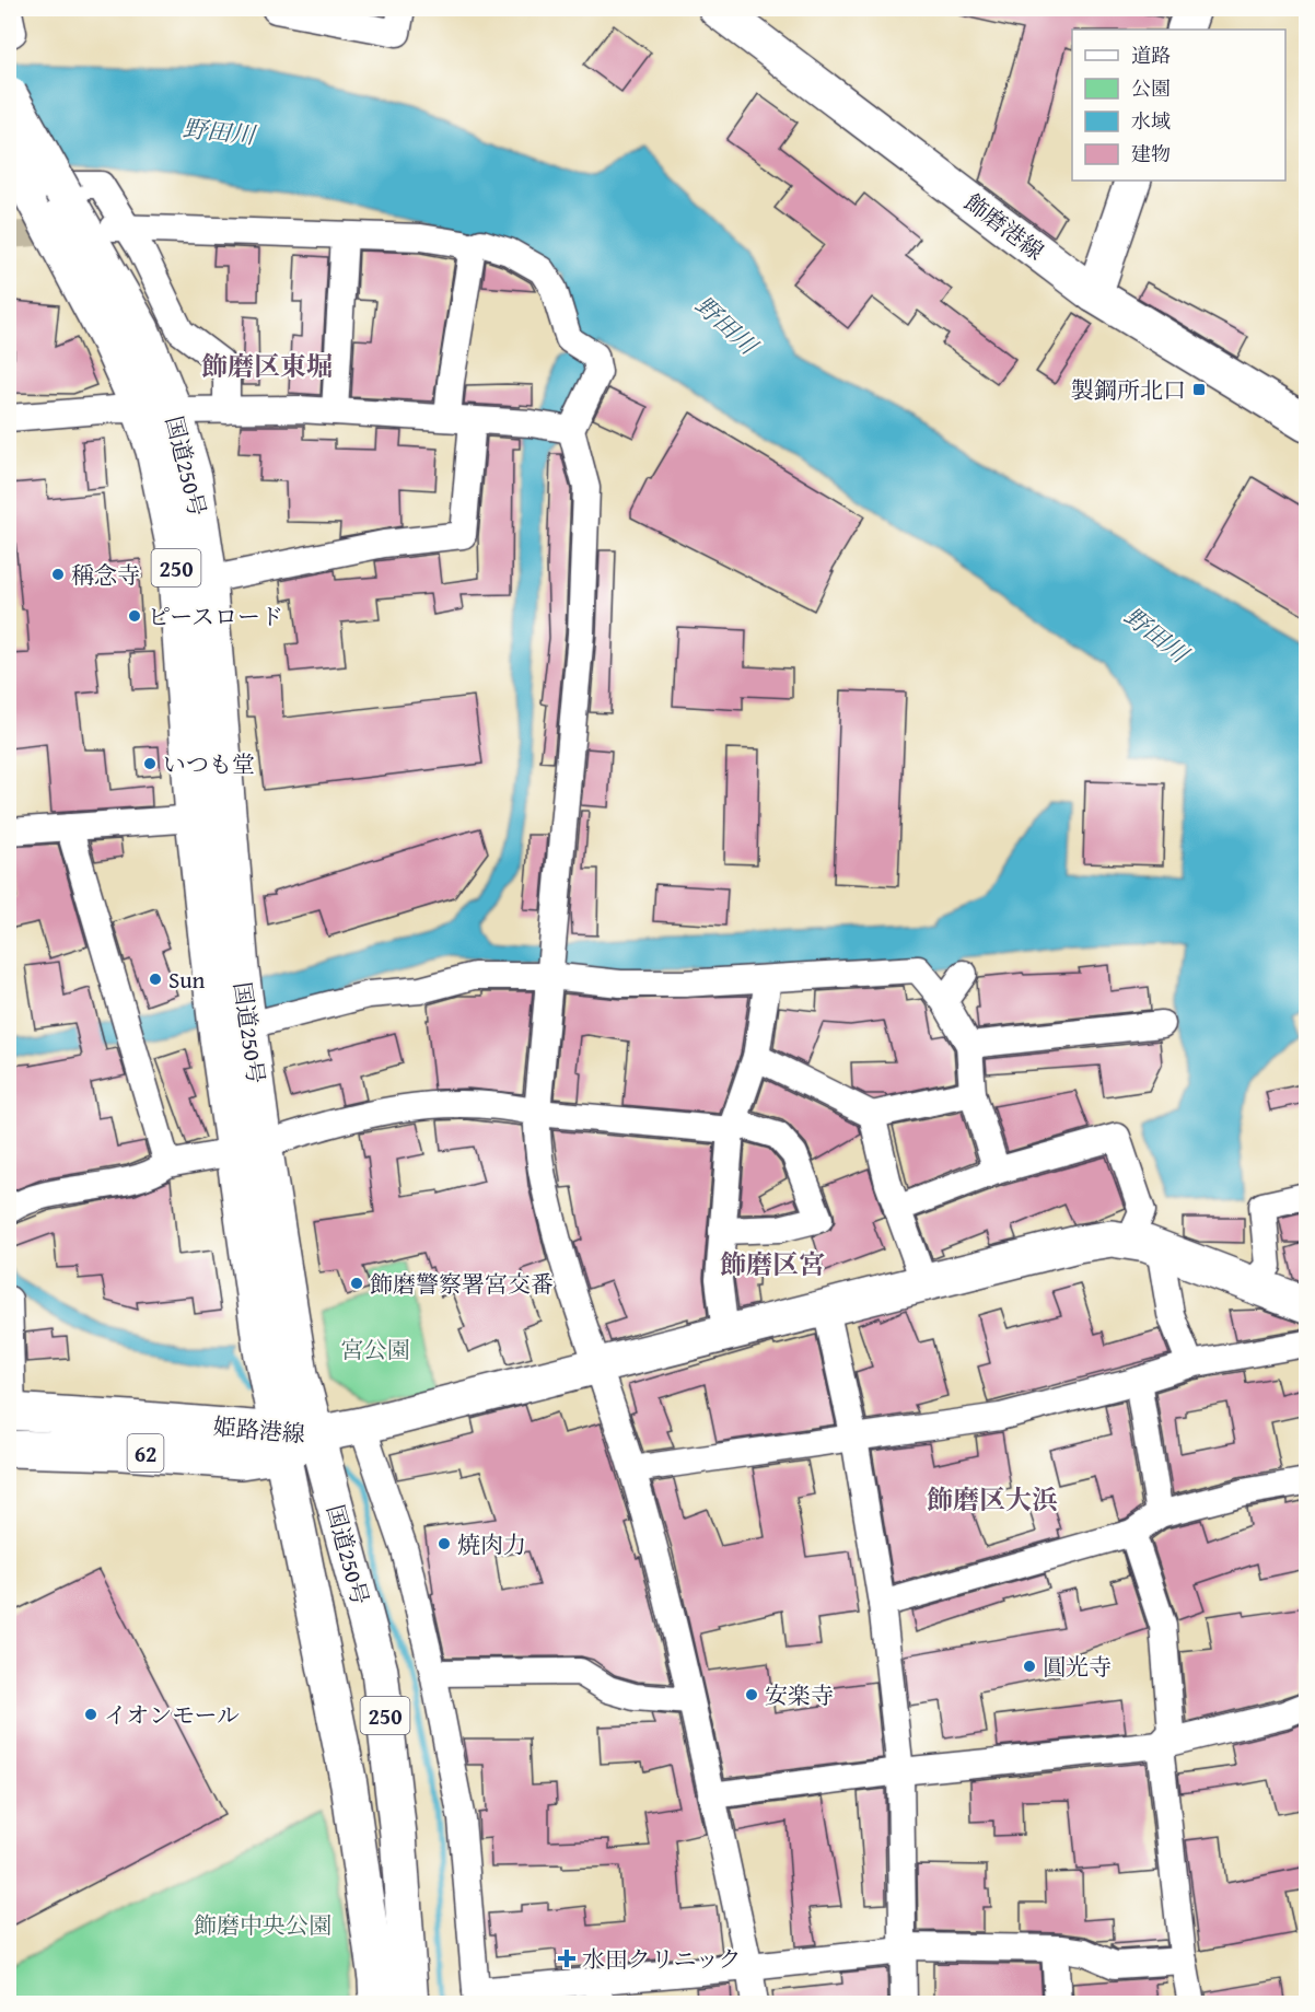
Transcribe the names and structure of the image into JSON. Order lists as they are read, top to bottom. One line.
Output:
{"streets":{"main road":["飾磨港線","国道250号","250","姫路港線","62"]},"crossings":[["国道250号","姫路港線"]],"districts":["飾磨区東堀","飾磨区宮","飾磨区大浜"],"water":["野田川"],"parks":["宮公園","飾磨中央公園"],"places":{"transit":["製鋼所北口"],"other":["稱念寺","ピースロード","いつも堂","Sun","飾磨警察署宮交番","焼肉力","圓光寺","安楽寺","イオンモール"],"health":["水田クリニック"]},"legend":["道路","公園","水域","建物"]}
